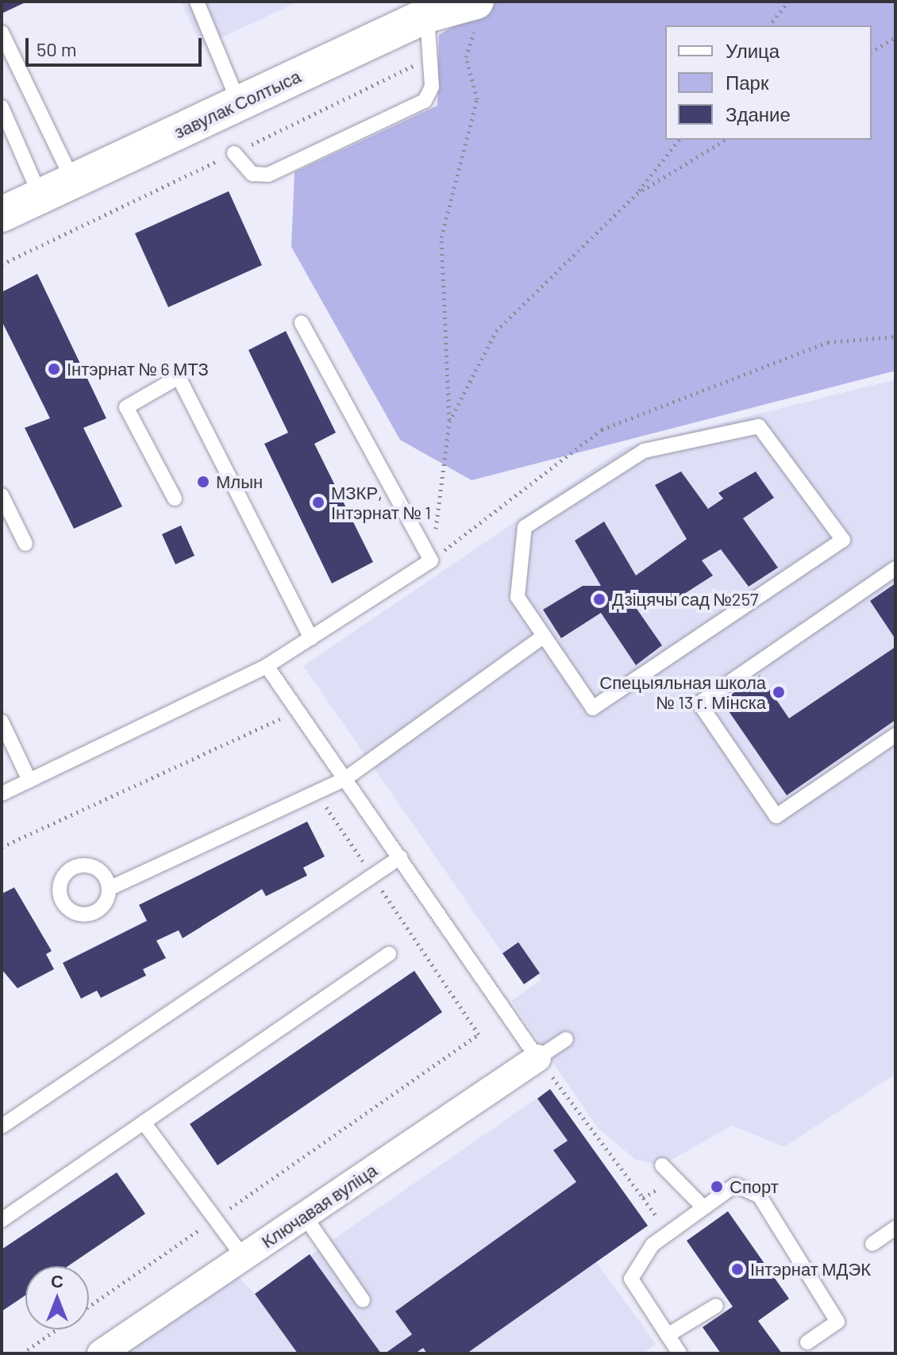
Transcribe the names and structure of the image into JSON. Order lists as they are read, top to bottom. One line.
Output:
{"streets":{"street":["завулак Солтыса","Ключавая вуліца"]},"places":["Інтэрнат № 6 МТЗ","Млын","МЗКР, Інтэрнат № 1","Дзіцячы сад №257","Спецыяльная школа № 13 г. Мінска","Спорт","Інтэрнат МДЭК"],"legend":["Улица","Парк","Здание"],"scale_bar":"50 m","north":"top"}
